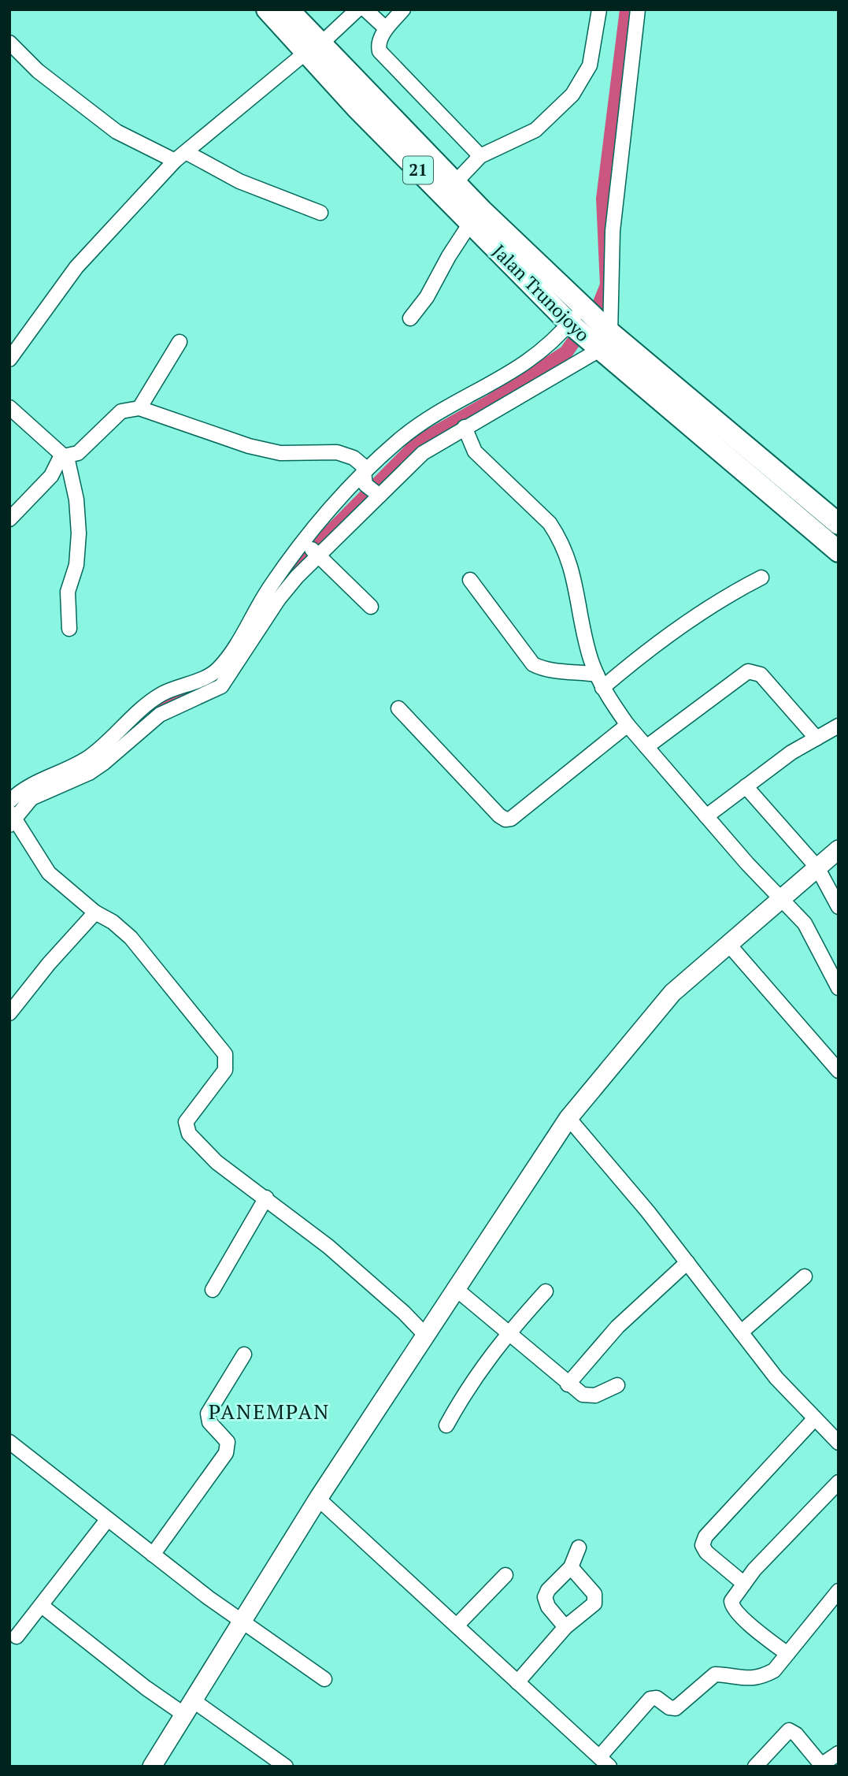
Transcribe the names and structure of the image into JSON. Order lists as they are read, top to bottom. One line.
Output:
{"streets":{"highway":["21","Jalan Trunojoyo"]},"districts":["PANEMPAN"]}
